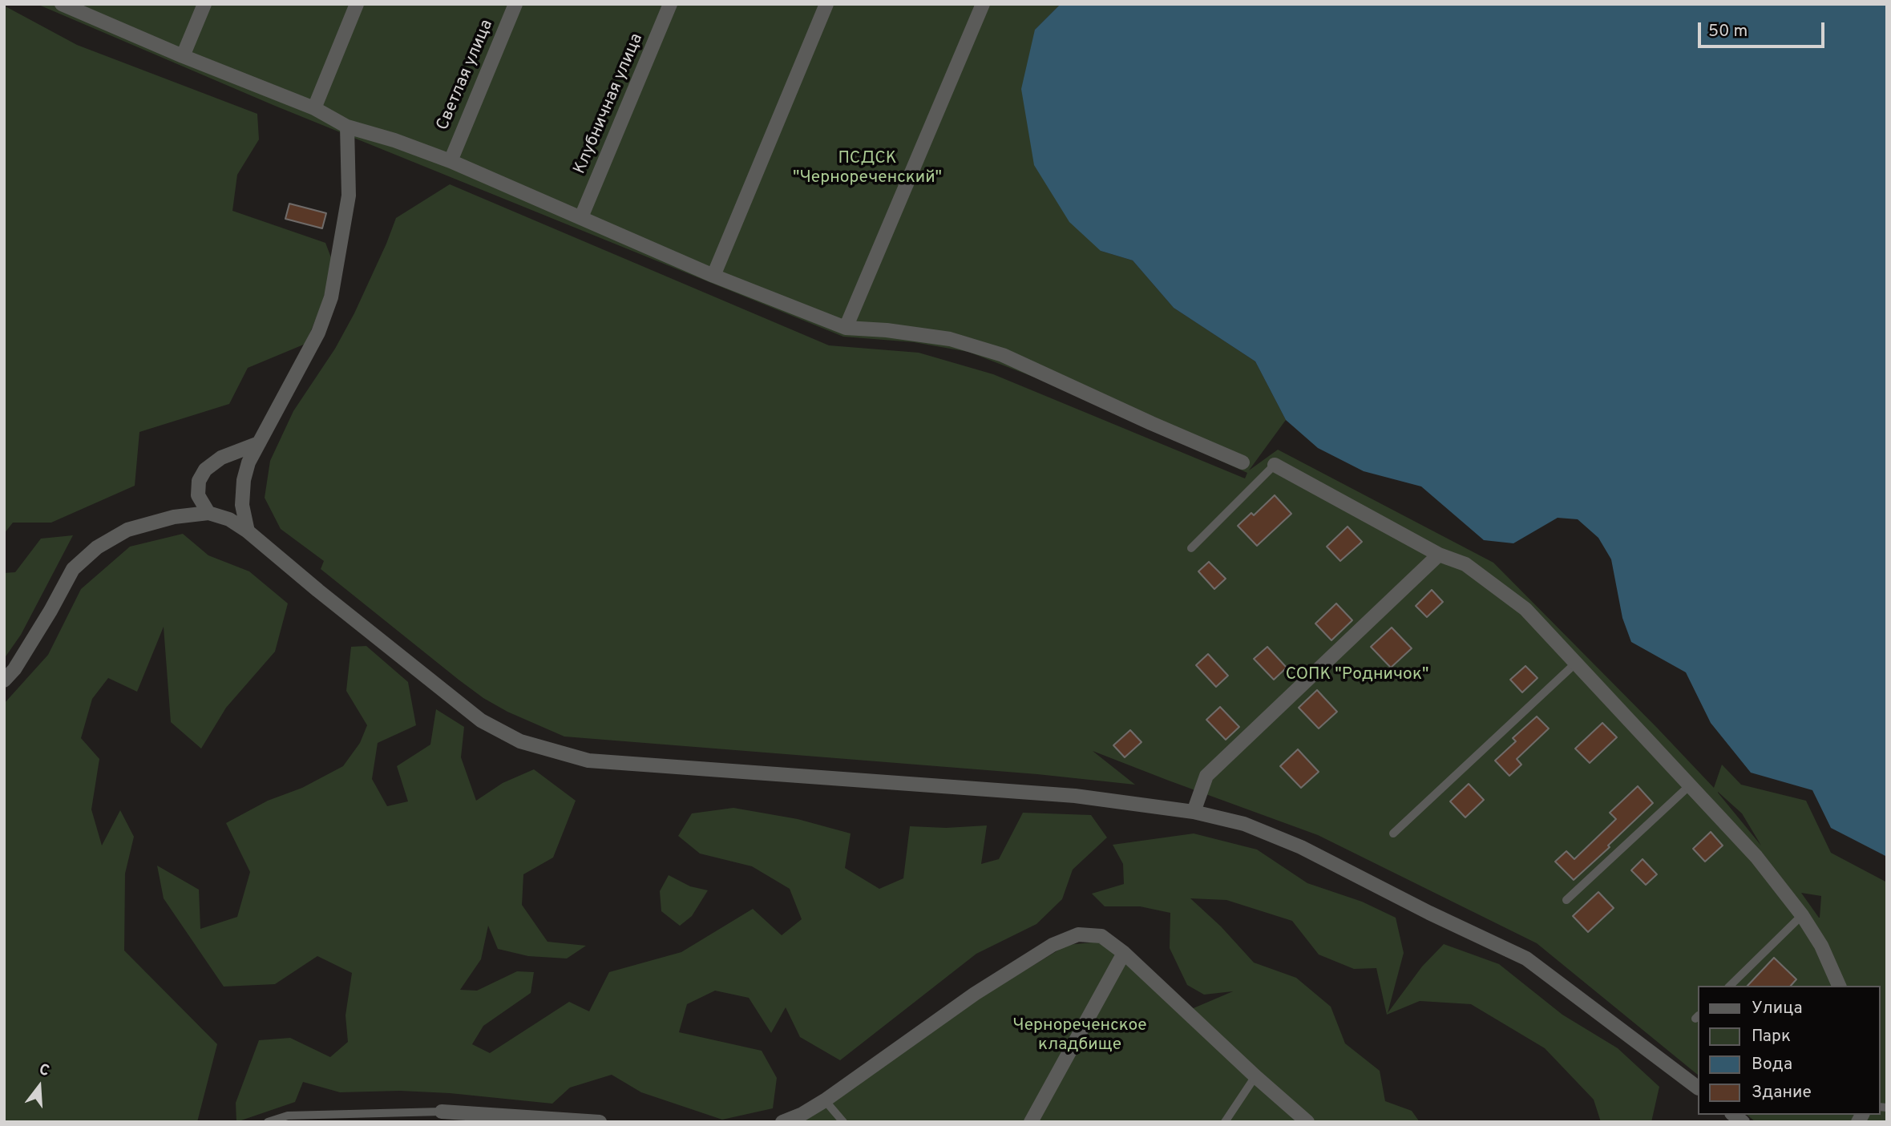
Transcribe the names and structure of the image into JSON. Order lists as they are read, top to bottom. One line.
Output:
{"streets":{"street":["Светлая улица","Клубничная улица"]},"parks":["ПСДСК \"Чернореченский\"","СОПК \"Родничок\"","Чернореченское кладбище"],"legend":["Улица","Парк","Вода","Здание"],"scale_bar":"50 m","north":"top"}
